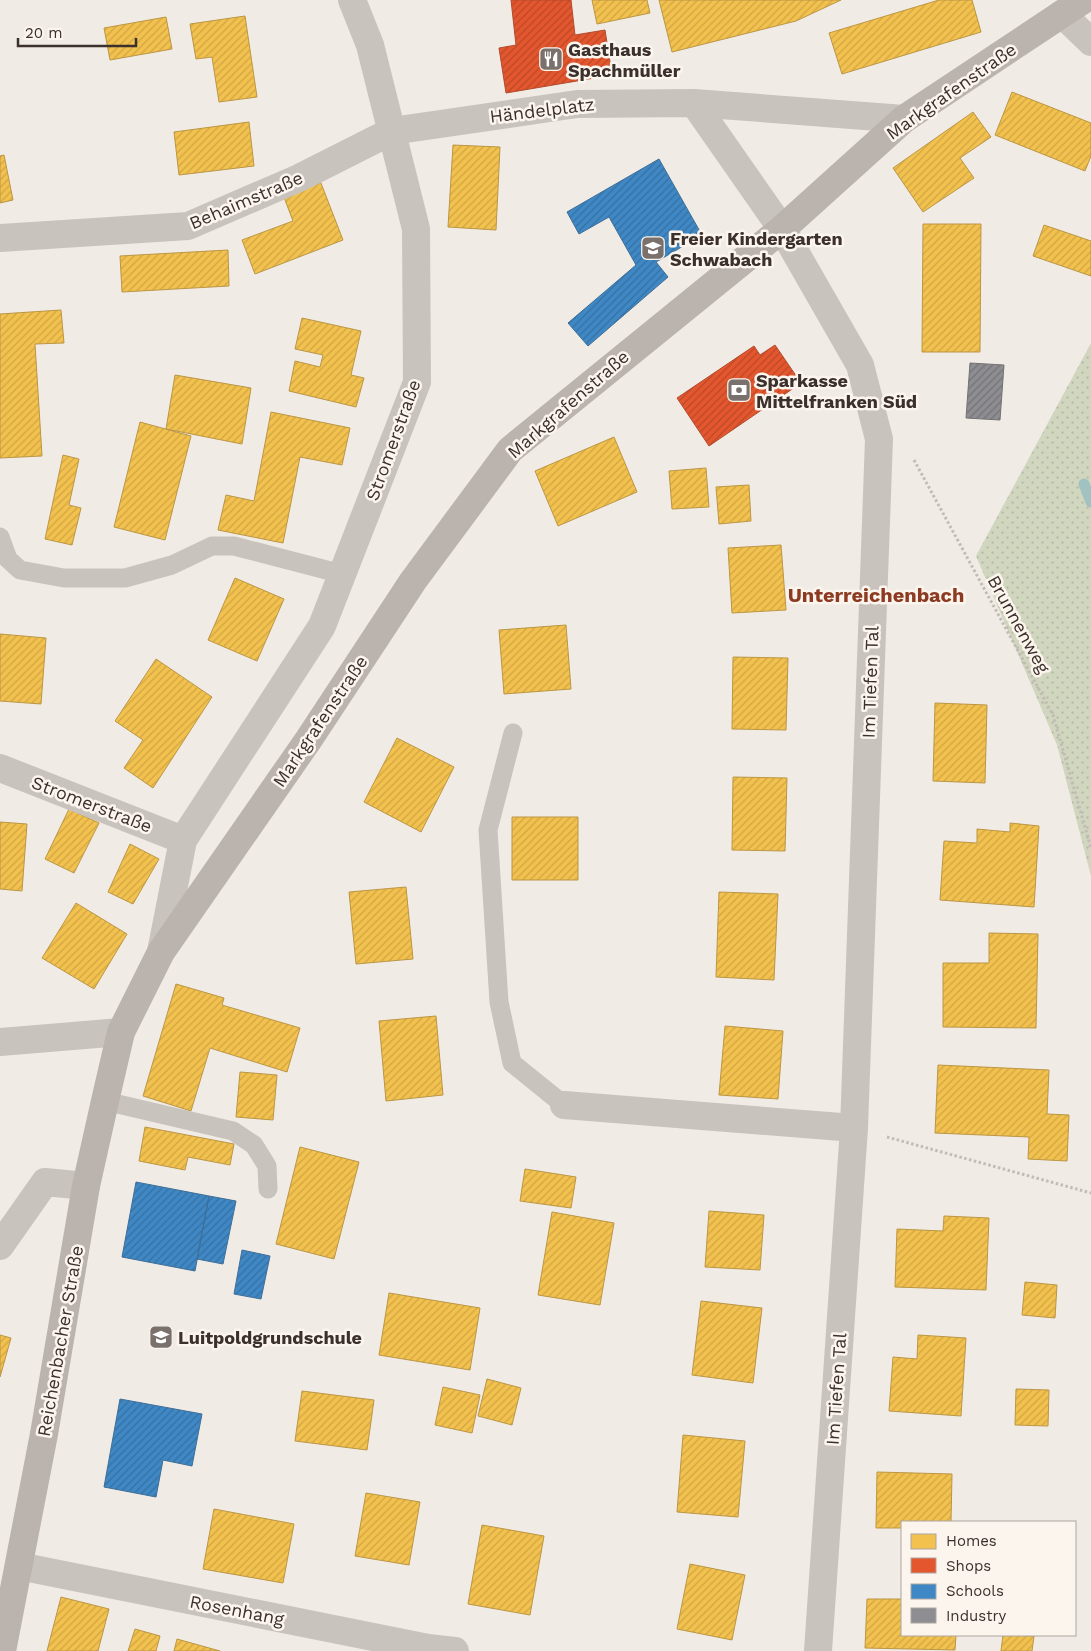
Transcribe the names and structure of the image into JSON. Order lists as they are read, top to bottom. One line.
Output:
{"streets":{"main road":["Markgrafenstraße","Reichenbacher Straße"],"street":["Händelplatz","Behaimstraße","Stromerstraße","Im Tiefen Tal","Rosenhang"],"path":["Brunnenweg"]},"crossings":[["Markgrafenstraße","Händelplatz"],["Markgrafenstraße","Stromerstraße"],["Markgrafenstraße","Im Tiefen Tal"],["Markgrafenstraße","Reichenbacher Straße"],["Händelplatz","Behaimstraße"],["Händelplatz","Stromerstraße"],["Behaimstraße","Stromerstraße"],["Brunnenweg","Im Tiefen Tal"],["Reichenbacher Straße","Rosenhang"]],"districts":["Unterreichenbach"],"places":{"restaurant":["Gasthaus Spachmüller"],"school or university":["Freier Kindergarten Schwabach","Luitpoldgrundschule"],"bank":["Sparkasse Mittelfranken Süd"]},"legend":["Homes","Shops","Schools","Industry"],"scale_bar":"20 m"}
